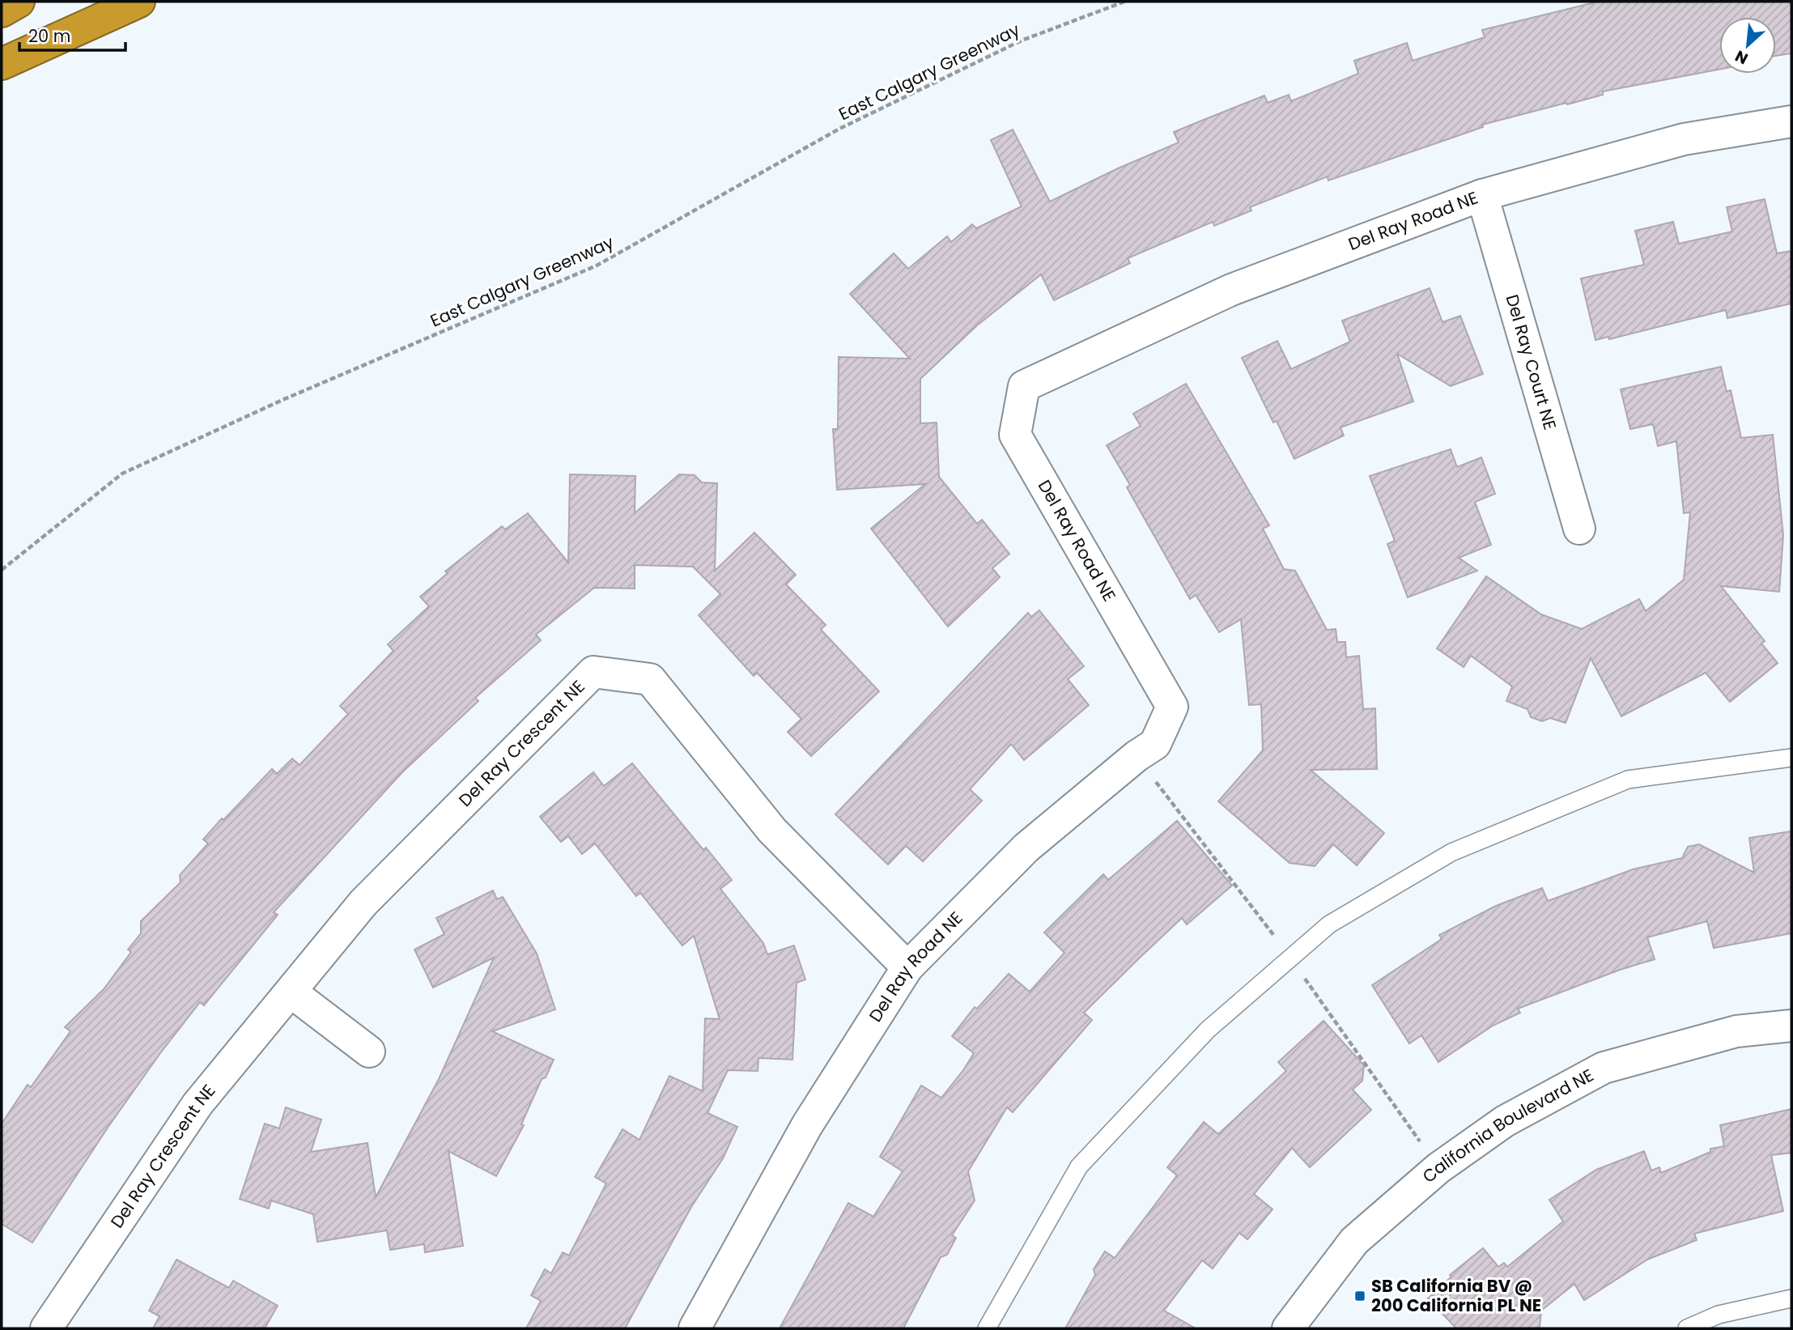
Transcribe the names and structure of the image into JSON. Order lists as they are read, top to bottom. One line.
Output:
{"streets":{"street":["Del Ray Road NE","Del Ray Court NE","Del Ray Crescent NE","California Boulevard NE"],"path":["East Calgary Greenway"]},"crossings":[["Del Ray Road NE","Del Ray Court NE"],["Del Ray Road NE","Del Ray Crescent NE"]],"places":{"transit":["SB California BV @ 200 California PL NE"]},"scale_bar":"20 m","north":"bottom left"}
